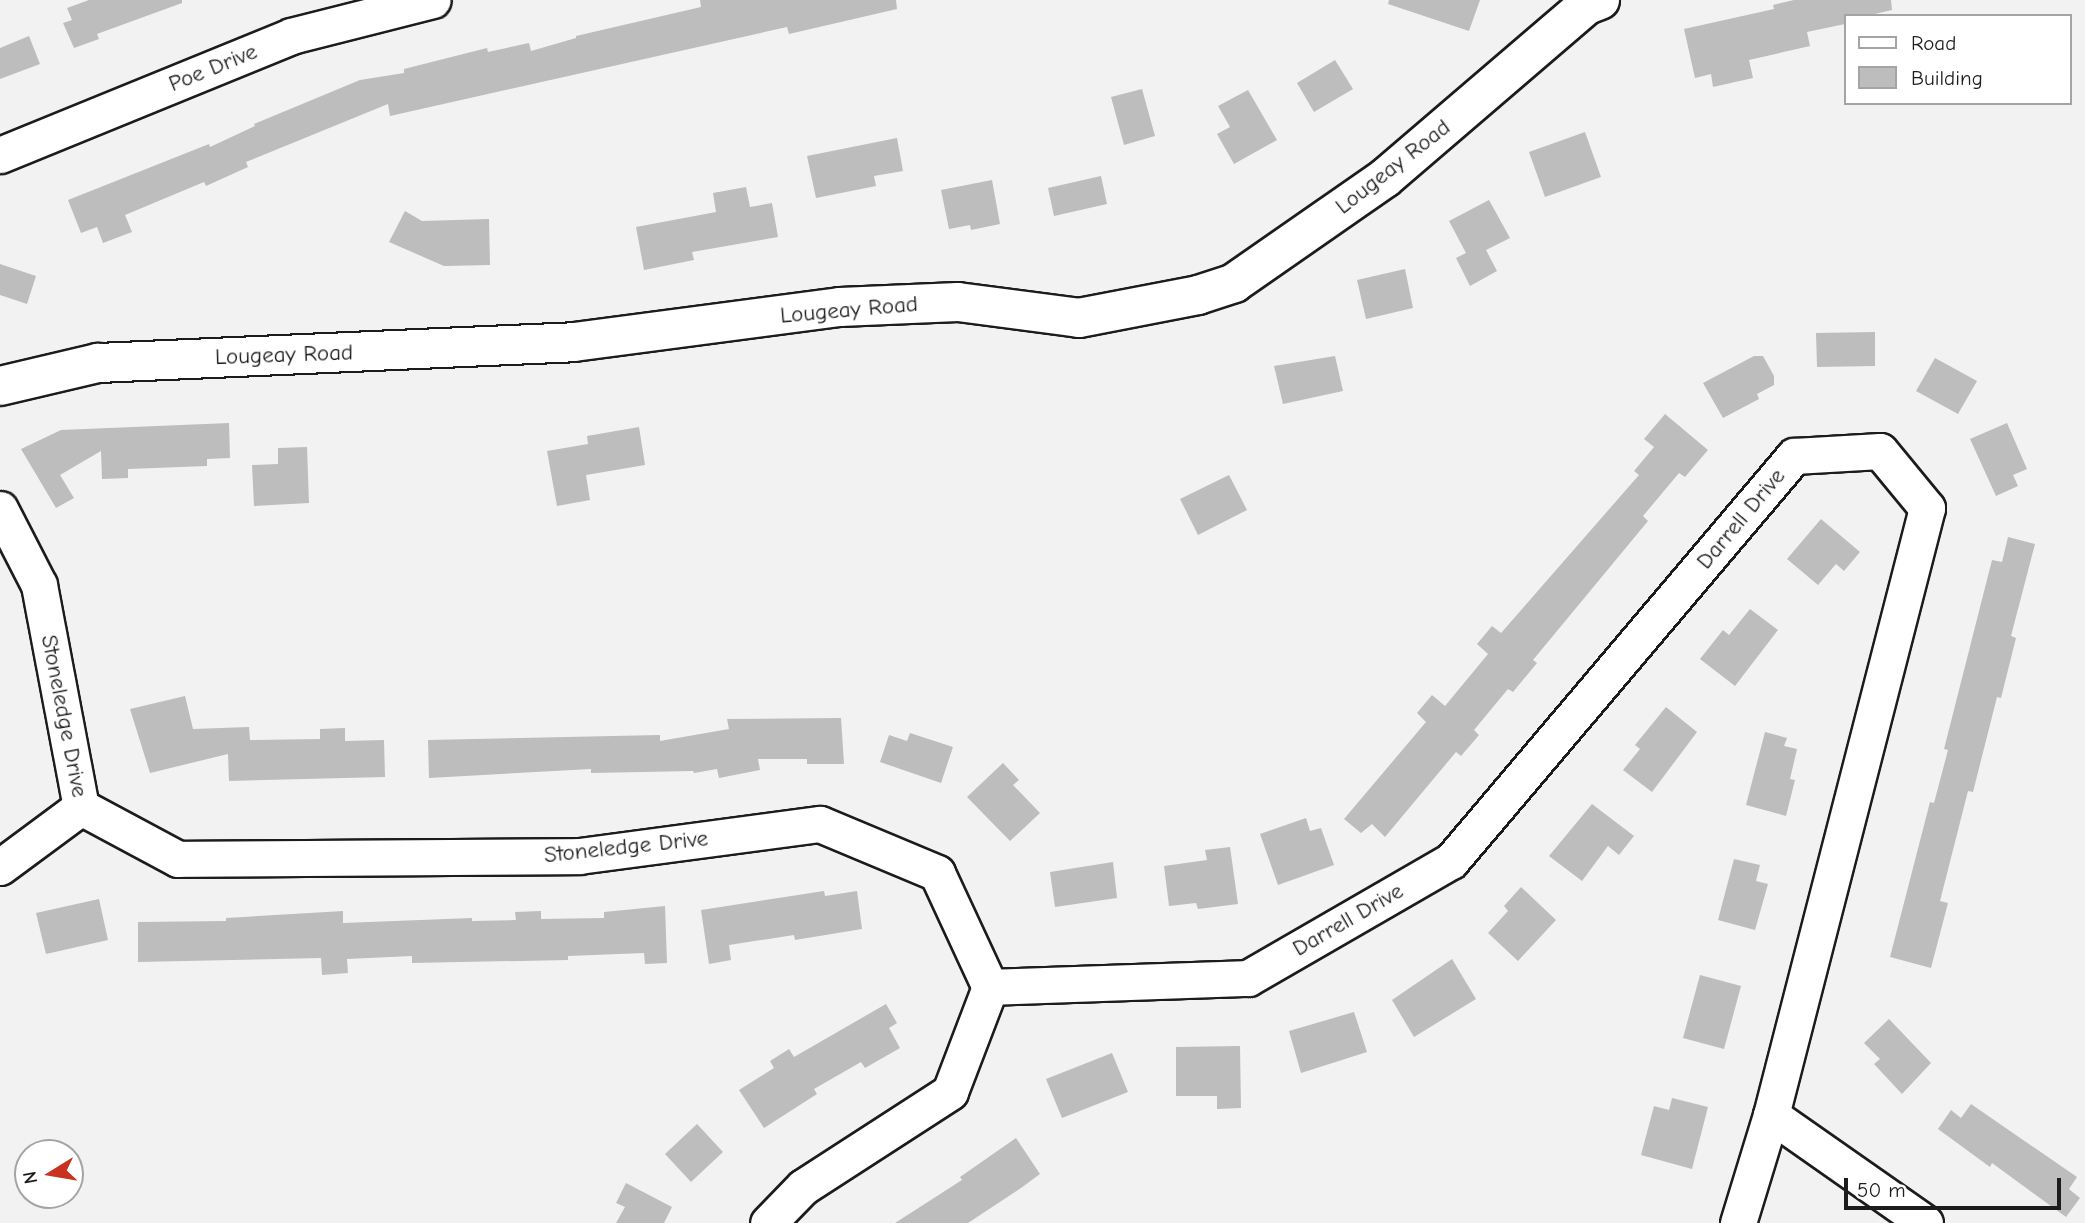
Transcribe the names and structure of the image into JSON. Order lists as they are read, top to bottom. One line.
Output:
{"streets":{"street":["Poe Drive","Lougeay Road","Darrell Drive","Stoneledge Drive"]},"crossings":[["Darrell Drive","Stoneledge Drive"]],"legend":["Road","Building"],"scale_bar":"50 m","north":"left"}
